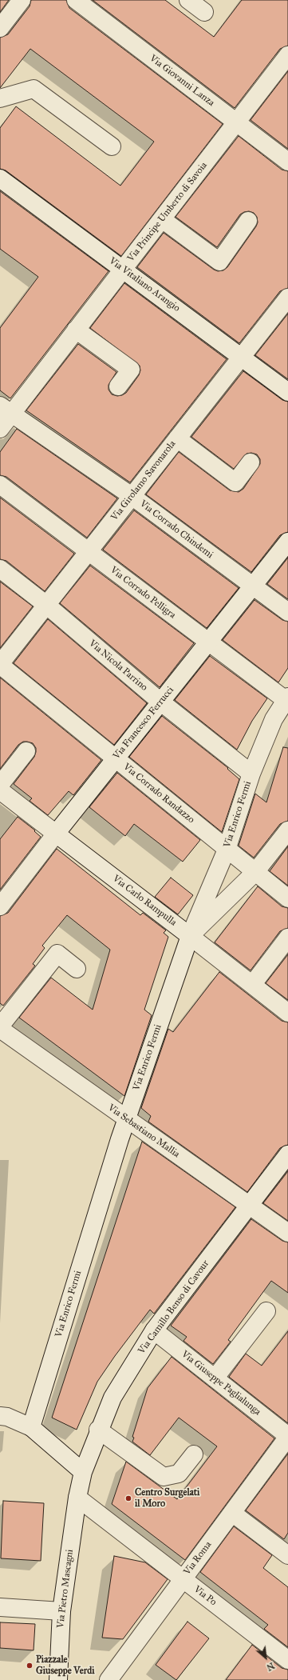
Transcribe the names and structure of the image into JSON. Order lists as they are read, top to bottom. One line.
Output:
{"streets":{"street":["Via Giovanni Lanza","Via Principe Umberto di Savoia","Via Vitaliano Arangio","Via Girolamo Savonarola","Via Corrado Chindemi","Via Corrado Pelligra","Via Nicola Parrino","Via Francesco Ferrucci","Via Corrado Randazzo","Via Enrico Fermi","Via Carlo Rampulla","Via Sebastiano Mallia","Via Camillo Benso di Cavour","Via Giuseppe Paglialunga","Via Roma","Via Pietro Mascagni","Via Po"]},"crossings":[["Via Giovanni Lanza","Via Principe Umberto di Savoia"],["Via Principe Umberto di Savoia","Via Vitaliano Arangio"],["Via Principe Umberto di Savoia","Via Corrado Chindemi"],["Via Vitaliano Arangio","Via Girolamo Savonarola"],["Via Girolamo Savonarola","Via Corrado Chindemi"],["Via Girolamo Savonarola","Via Corrado Pelligra"],["Via Girolamo Savonarola","Via Nicola Parrino"],["Via Girolamo Savonarola","Via Corrado Randazzo"],["Via Corrado Chindemi","Via Francesco Ferrucci"],["Via Corrado Pelligra","Via Francesco Ferrucci"],["Via Corrado Pelligra","Via Enrico Fermi"],["Via Nicola Parrino","Via Francesco Ferrucci"],["Via Nicola Parrino","Via Enrico Fermi"],["Via Francesco Ferrucci","Via Corrado Randazzo"],["Via Francesco Ferrucci","Via Carlo Rampulla"],["Via Corrado Randazzo","Via Enrico Fermi"],["Via Enrico Fermi","Via Carlo Rampulla"],["Via Enrico Fermi","Via Sebastiano Mallia"],["Via Sebastiano Mallia","Via Camillo Benso di Cavour"],["Via Camillo Benso di Cavour","Via Giuseppe Paglialunga"],["Via Camillo Benso di Cavour","Via Pietro Mascagni"],["Via Giuseppe Paglialunga","Via Roma"],["Via Roma","Via Po"],["Via Pietro Mascagni","Via Po"]],"places":["Centro Surgelati il Moro","Piazzale Giuseppe Verdi"],"north":"bottom right"}
